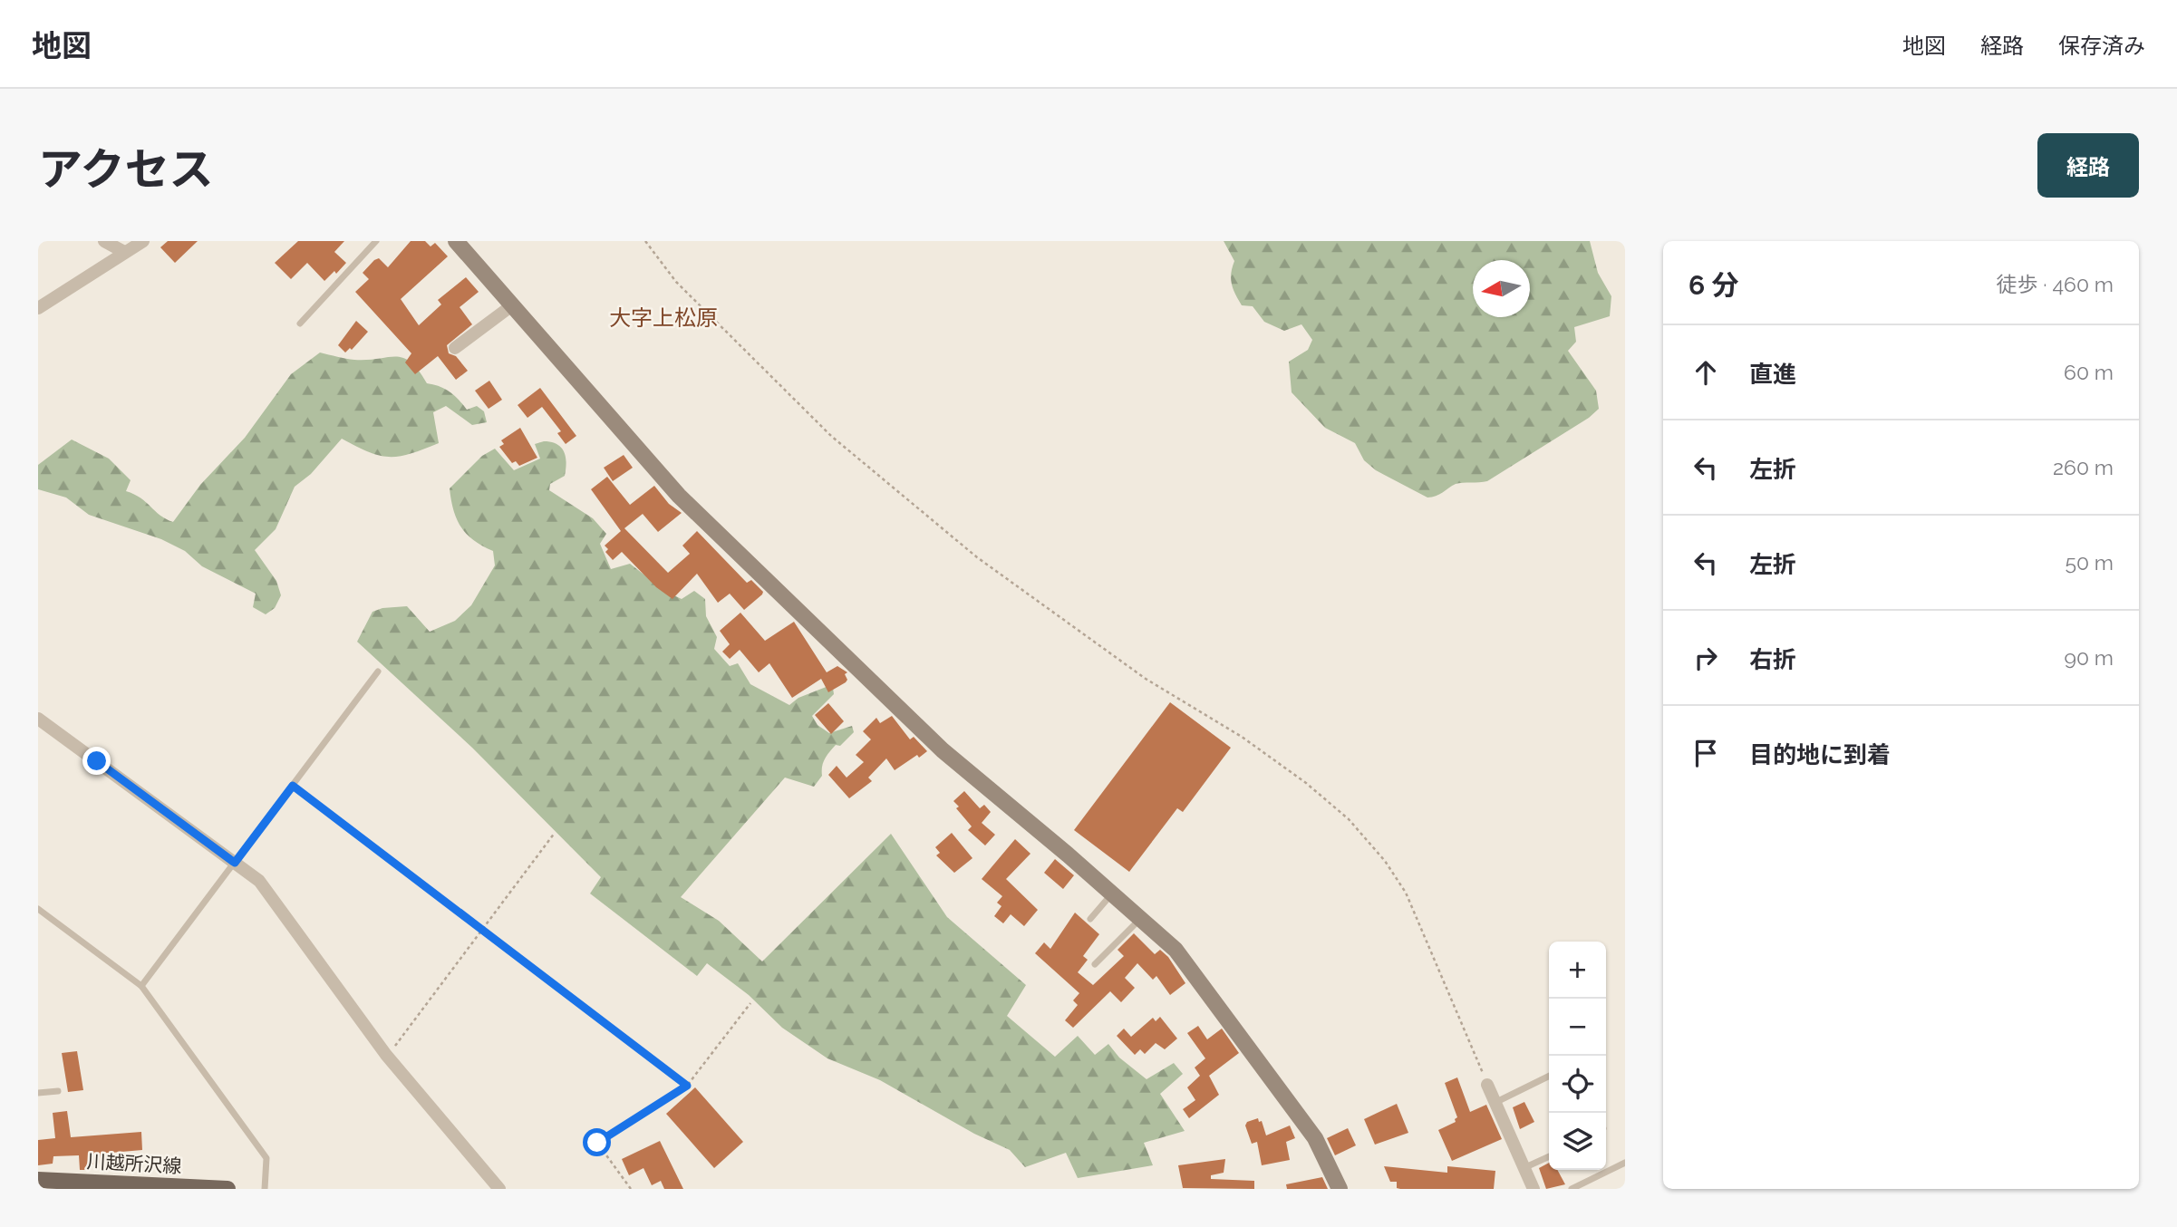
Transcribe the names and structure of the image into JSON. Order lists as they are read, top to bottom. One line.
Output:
{"streets":{"main road":["川越所沢線"]},"districts":["大字上松原"],"north":"left","page":{"header":"地図","nav":["地図","経路","保存済み"],"title":"アクセス","buttons":"経路","heading":["6 分","徒歩 · 460 m"],"list":[["直進","60 m"],["左折","260 m"],["左折","50 m"],["右折","90 m"],"目的地に到着"],"map_buttons":["+","−"]}}
